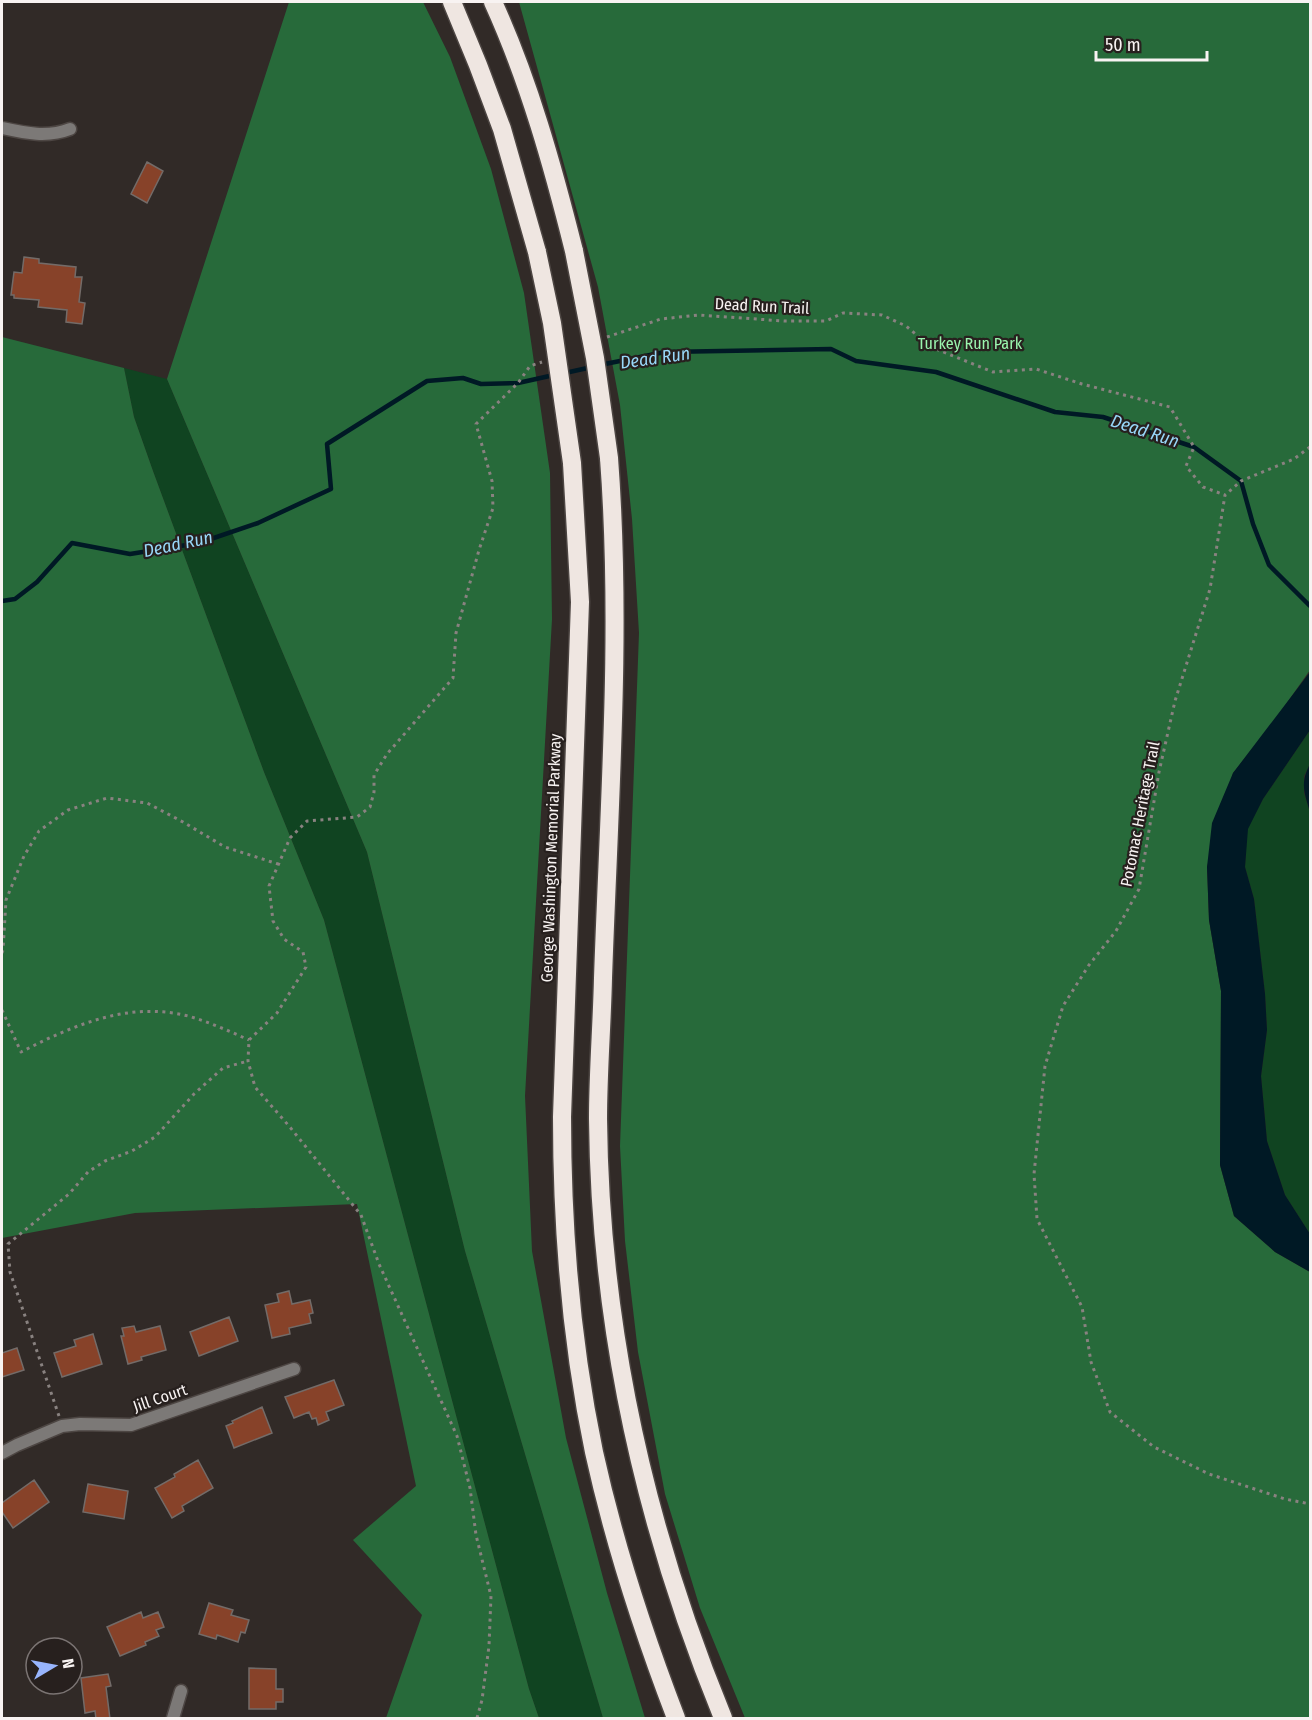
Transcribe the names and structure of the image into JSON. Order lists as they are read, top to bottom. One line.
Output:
{"streets":{"highway":["George Washington Memorial Parkway"],"street":["Jill Court"],"path":["Dead Run Trail","Potomac Heritage Trail"]},"crossings":[["Dead Run Trail","Potomac Heritage Trail"]],"water":["Dead Run"],"parks":["Turkey Run Park"],"scale_bar":"50 m","north":"right"}
